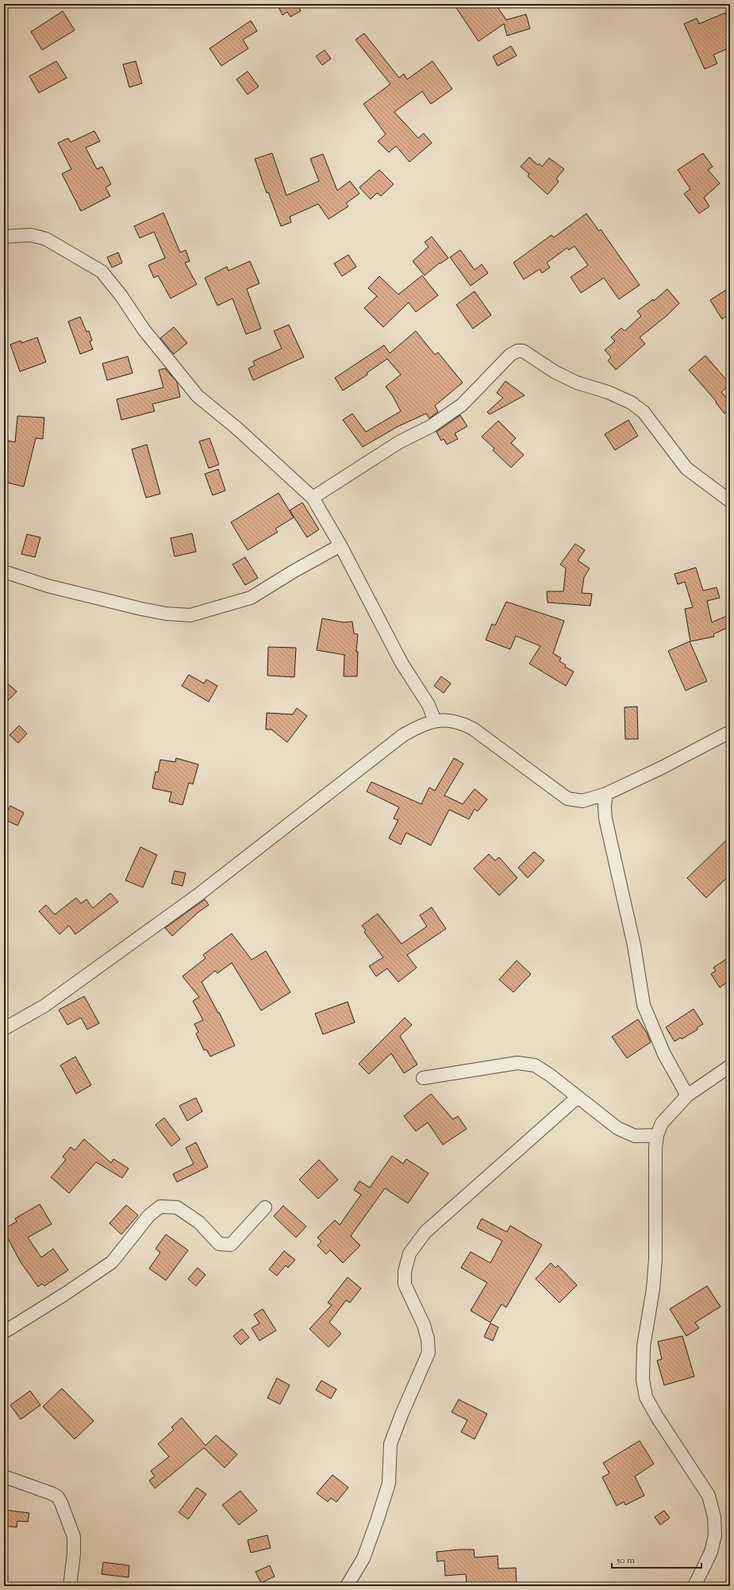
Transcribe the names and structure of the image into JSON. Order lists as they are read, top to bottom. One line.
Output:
{"scale_bar":"50 m"}
